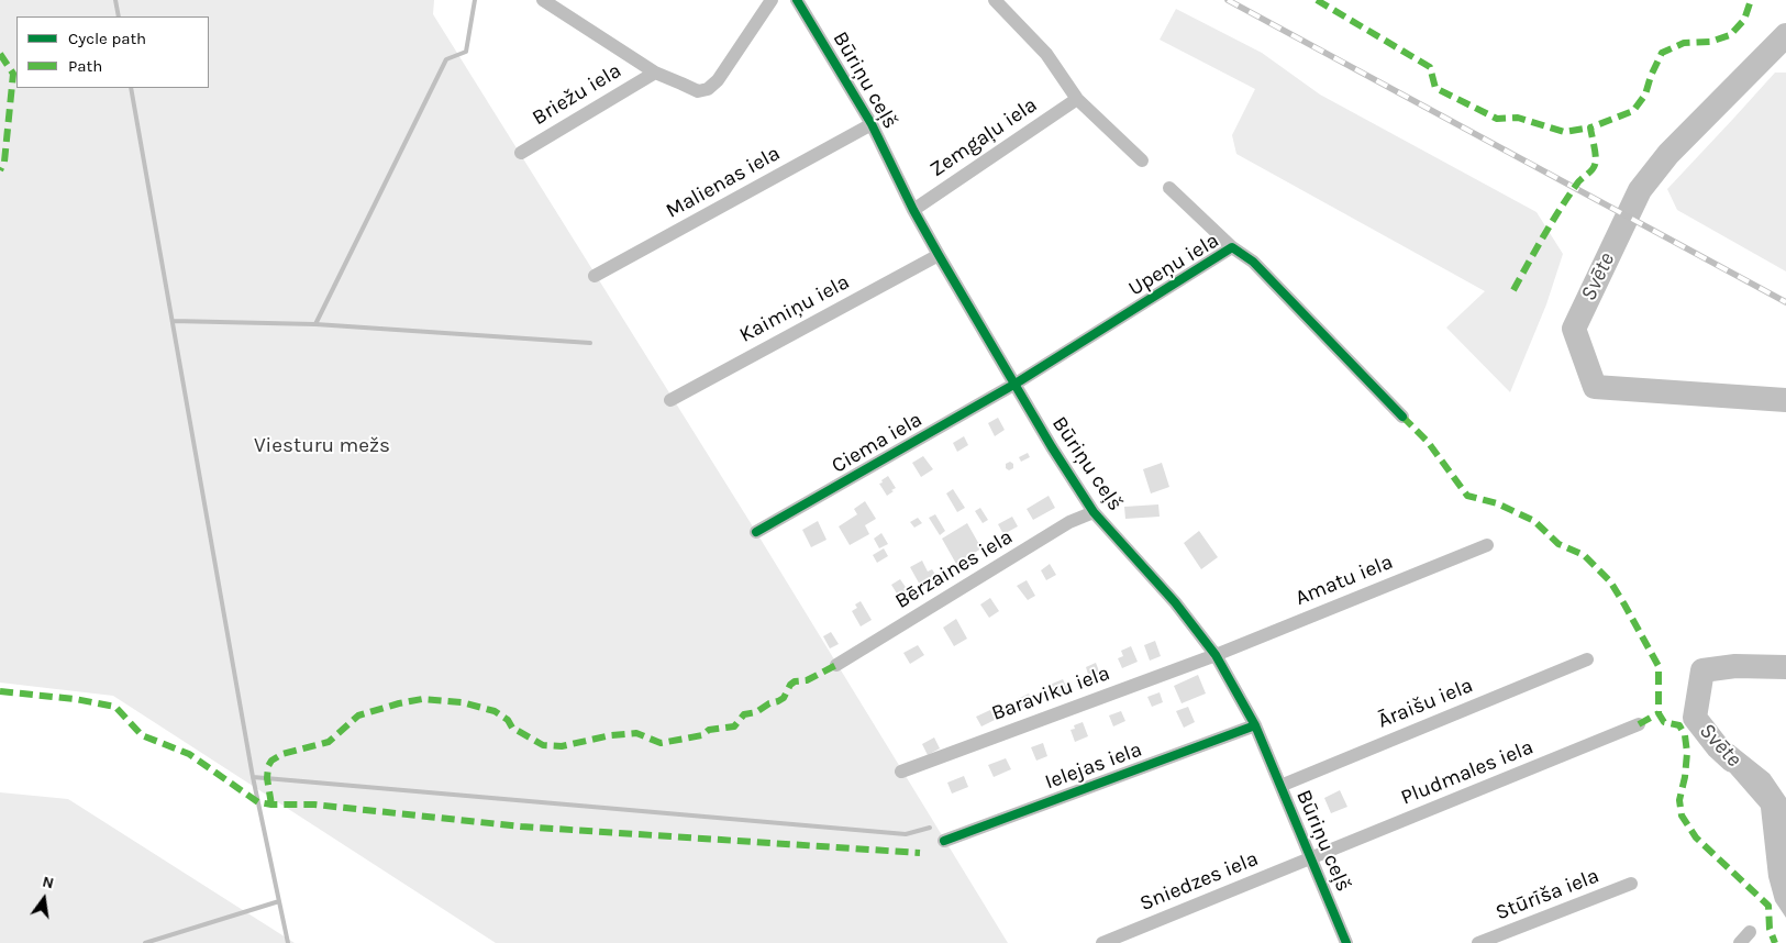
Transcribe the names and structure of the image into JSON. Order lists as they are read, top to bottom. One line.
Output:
{"streets":{"street":["Būriņu ceļš","Briežu iela","Zemgaļu iela","Malienas iela","Upeņu iela","Kaimiņu iela","Ciema iela","Bērzaines iela","Amatu iela","Baraviku iela","Āraišu iela","Ielejas iela","Pludmales iela","Sniedzes iela","Stūrīša iela"]},"crossings":[["Būriņu ceļš","Zemgaļu iela"],["Būriņu ceļš","Malienas iela"],["Būriņu ceļš","Upeņu iela"],["Būriņu ceļš","Kaimiņu iela"],["Būriņu ceļš","Ciema iela"],["Būriņu ceļš","Bērzaines iela"],["Būriņu ceļš","Amatu iela"],["Būriņu ceļš","Baraviku iela"],["Būriņu ceļš","Āraišu iela"],["Būriņu ceļš","Ielejas iela"],["Būriņu ceļš","Pludmales iela"],["Būriņu ceļš","Sniedzes iela"],["Upeņu iela","Ciema iela"],["Amatu iela","Baraviku iela"],["Pludmales iela","Sniedzes iela"]],"water":["Svēte"],"parks":["Viesturu mežs"],"legend":["Cycle path","Path"],"north":"top"}
